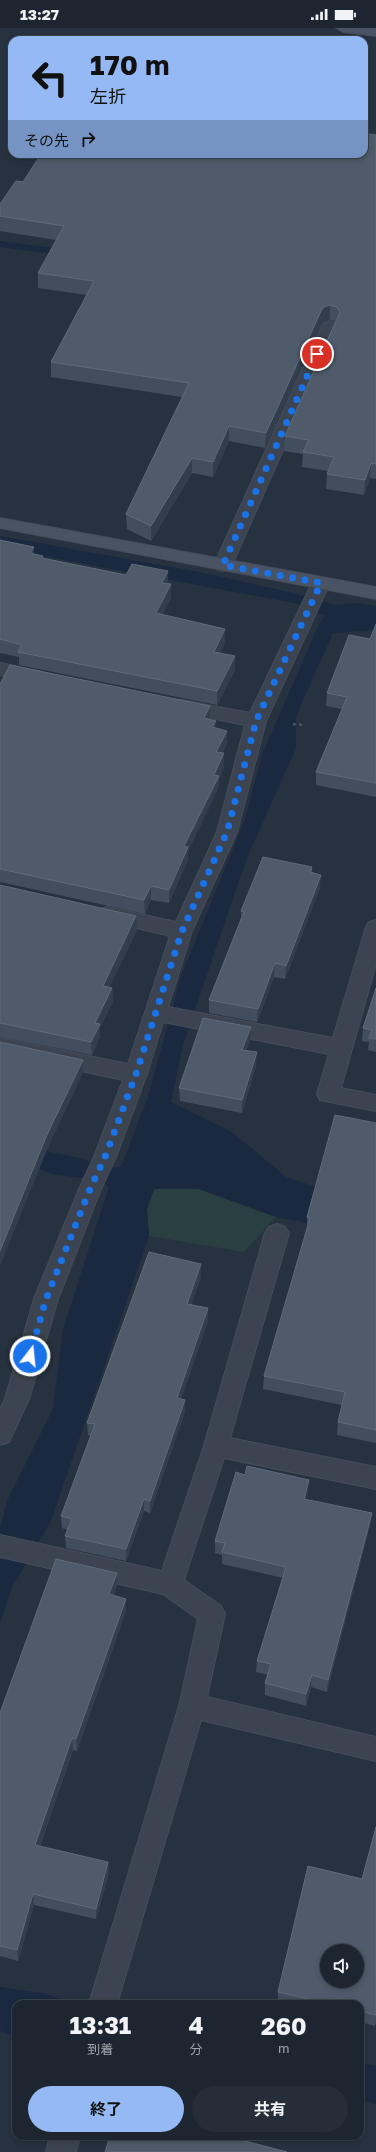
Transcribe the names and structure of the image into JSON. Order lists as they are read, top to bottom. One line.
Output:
{"page":{"status":"13:27","turn":["170 m","左折"],"then":"その先","eta":["13:31","到着","4","分","260","m"],"buttons":["終了","共有"]}}
